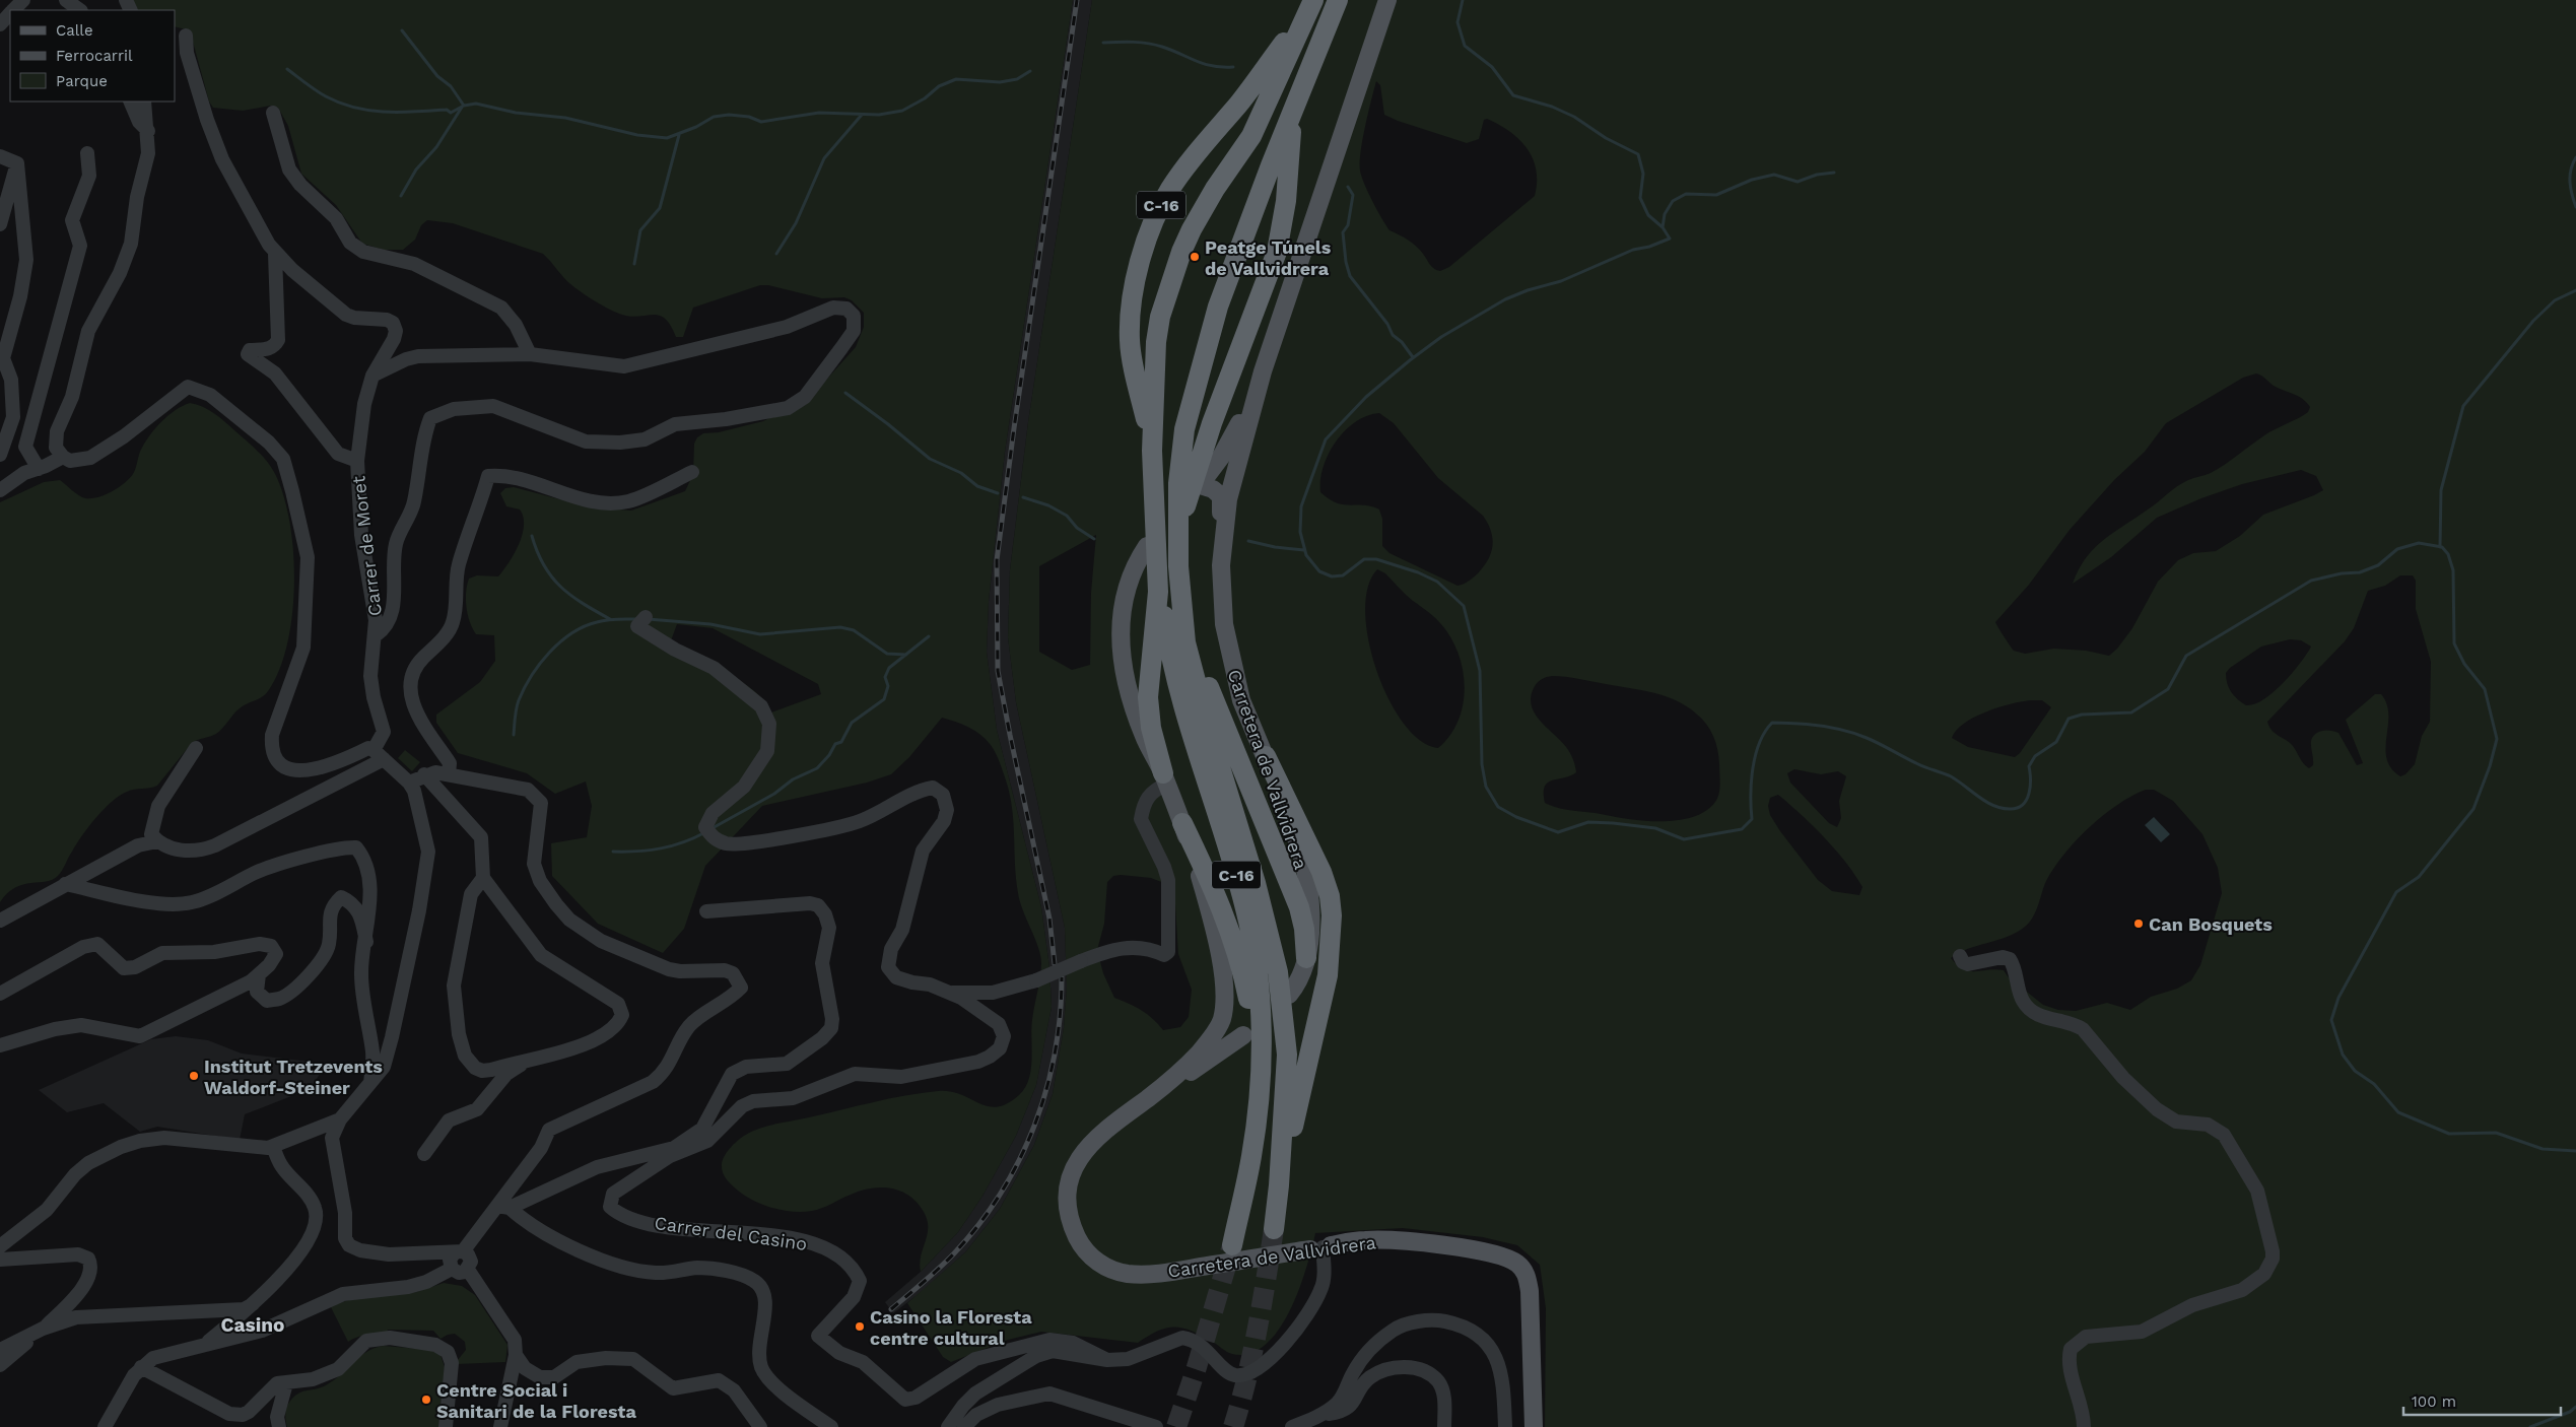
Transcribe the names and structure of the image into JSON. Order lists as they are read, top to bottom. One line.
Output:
{"streets":{"highway":["C-16"],"main road":["Carretera de Vallvidrera"],"street":["Carrer de Moret","Carrer del Casino"]},"districts":["Casino"],"places":["Peatge Túnels de Vallvidrera","Can Bosquets","Institut Tretzevents Waldorf-Steiner","Casino la Floresta centre cultural","Centre Social i Sanitari de la Floresta"],"legend":["Calle","Ferrocarril","Parque"],"scale_bar":"100 m"}
